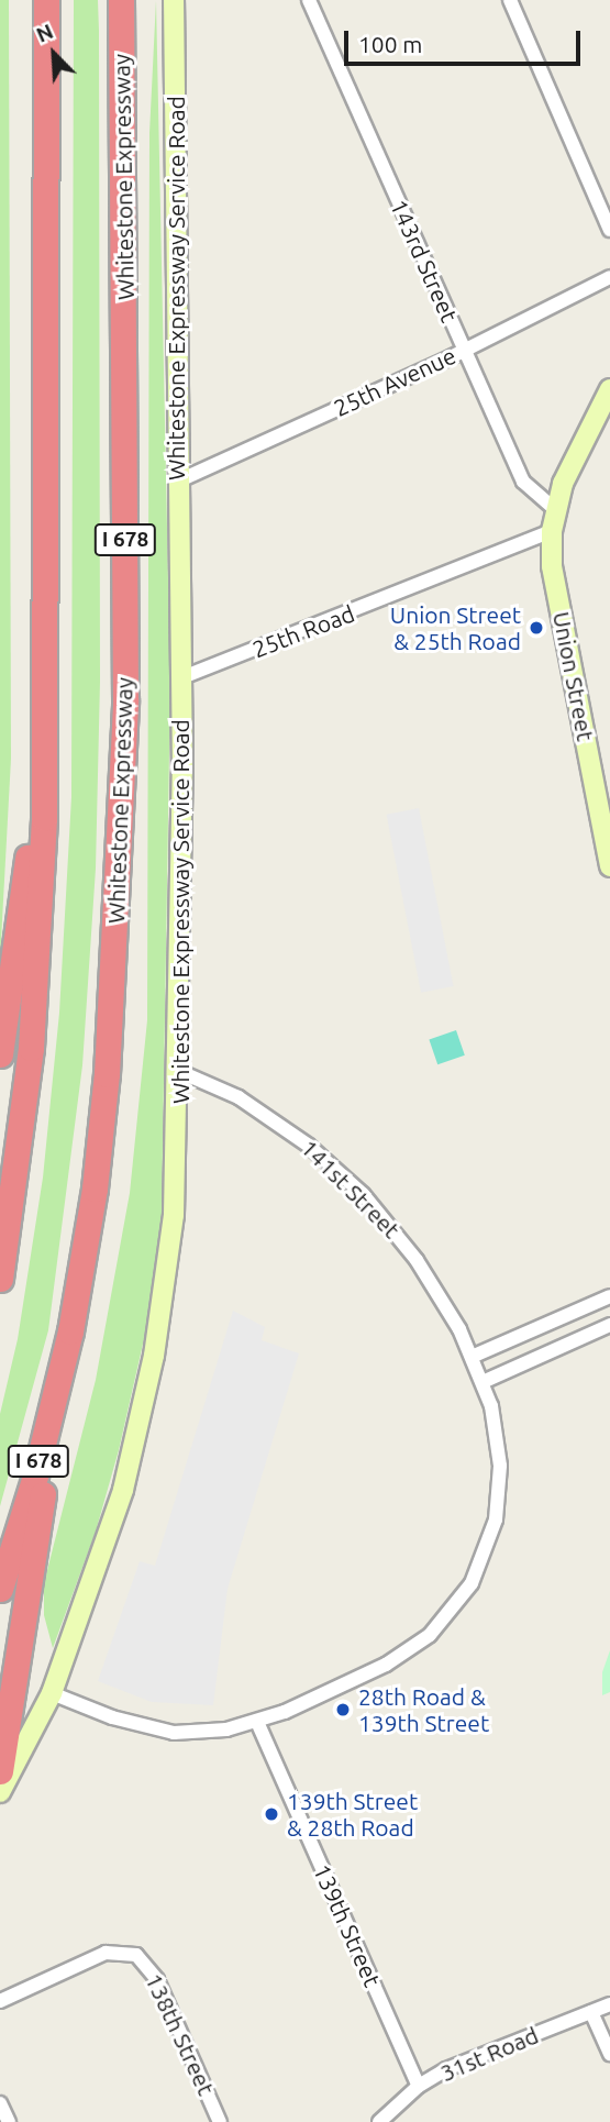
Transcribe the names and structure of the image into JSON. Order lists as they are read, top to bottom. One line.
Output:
{"streets":{"highway":["Whitestone Expressway","I 678"],"main road":["Whitestone Expressway Service Road","Union Street"],"street":["143rd Street","25th Avenue","25th Road","141st Street","139th Street","138th Street","31st Road"]},"crossings":[["143rd Street","25th Avenue"],["143rd Street","Union Street"],["Whitestone Expressway Service Road","25th Avenue"],["Whitestone Expressway Service Road","25th Road"],["Whitestone Expressway Service Road","141st Street"],["25th Road","Union Street"],["141st Street","139th Street"],["139th Street","31st Road"]],"places":["Union Street & 25th Road","28th Road & 139th Street","139th Street & 28th Road"],"scale_bar":"100 m","north":"top left"}
